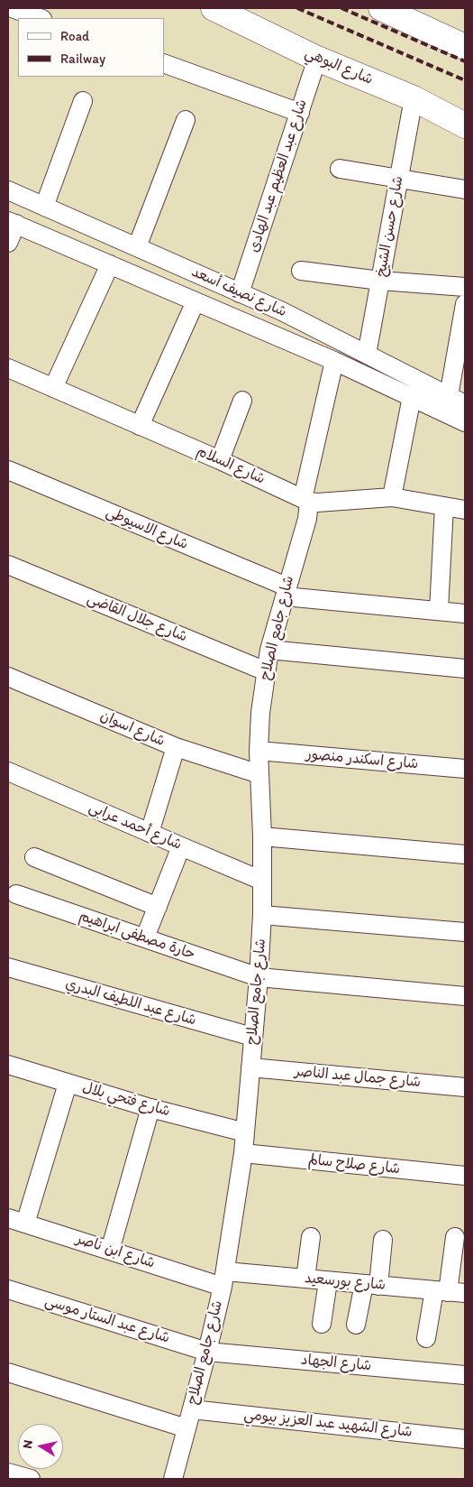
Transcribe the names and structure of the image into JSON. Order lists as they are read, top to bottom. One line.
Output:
{"streets":{"street":["شارع البوهي","شارع عبد العظيم عبد الهادى","شارع حسن الشيخ","شارع نصيف أسعد","شارع السلام","شارع الاسيوطى","شارع جلال القاضى","شارع جامع الصلاح","شارع اسوان","شارع اسكندر منصور","شارع أحمد عرابى","حارة مصطفى ابراهيم","شارع عبد اللطيف البدري","شارع جمال عبد الناصر","شارع فتحي بلال","شارع صلاح سالم","شارع ابن ناصر","شارع بورسعيد","شارع عبد الستار موسى","شارع الجهاد","شارع الشهيد عبد العزيز بيومي"]},"crossings":[["شارع البوهي","شارع عبد العظيم عبد الهادى"],["شارع البوهي","شارع حسن الشيخ"],["شارع عبد العظيم عبد الهادى","شارع نصيف أسعد"],["شارع حسن الشيخ","شارع نصيف أسعد"],["شارع نصيف أسعد","شارع جامع الصلاح"],["شارع السلام","شارع جامع الصلاح"],["شارع الاسيوطى","شارع جامع الصلاح"],["شارع جلال القاضى","شارع جامع الصلاح"],["شارع جامع الصلاح","شارع اسوان"],["شارع جامع الصلاح","شارع اسكندر منصور"],["شارع جامع الصلاح","شارع أحمد عرابى"],["شارع جامع الصلاح","حارة مصطفى ابراهيم"],["شارع جامع الصلاح","شارع عبد اللطيف البدري"],["شارع جامع الصلاح","شارع جمال عبد الناصر"],["شارع جامع الصلاح","شارع فتحي بلال"],["شارع جامع الصلاح","شارع صلاح سالم"],["شارع جامع الصلاح","شارع ابن ناصر"],["شارع جامع الصلاح","شارع بورسعيد"],["شارع جامع الصلاح","شارع عبد الستار موسى"],["شارع جامع الصلاح","شارع الجهاد"],["شارع جامع الصلاح","شارع الشهيد عبد العزيز بيومي"],["شارع ابن ناصر","شارع بورسعيد"],["شارع عبد الستار موسى","شارع الجهاد"]],"legend":["Road","Railway"],"north":"left"}
